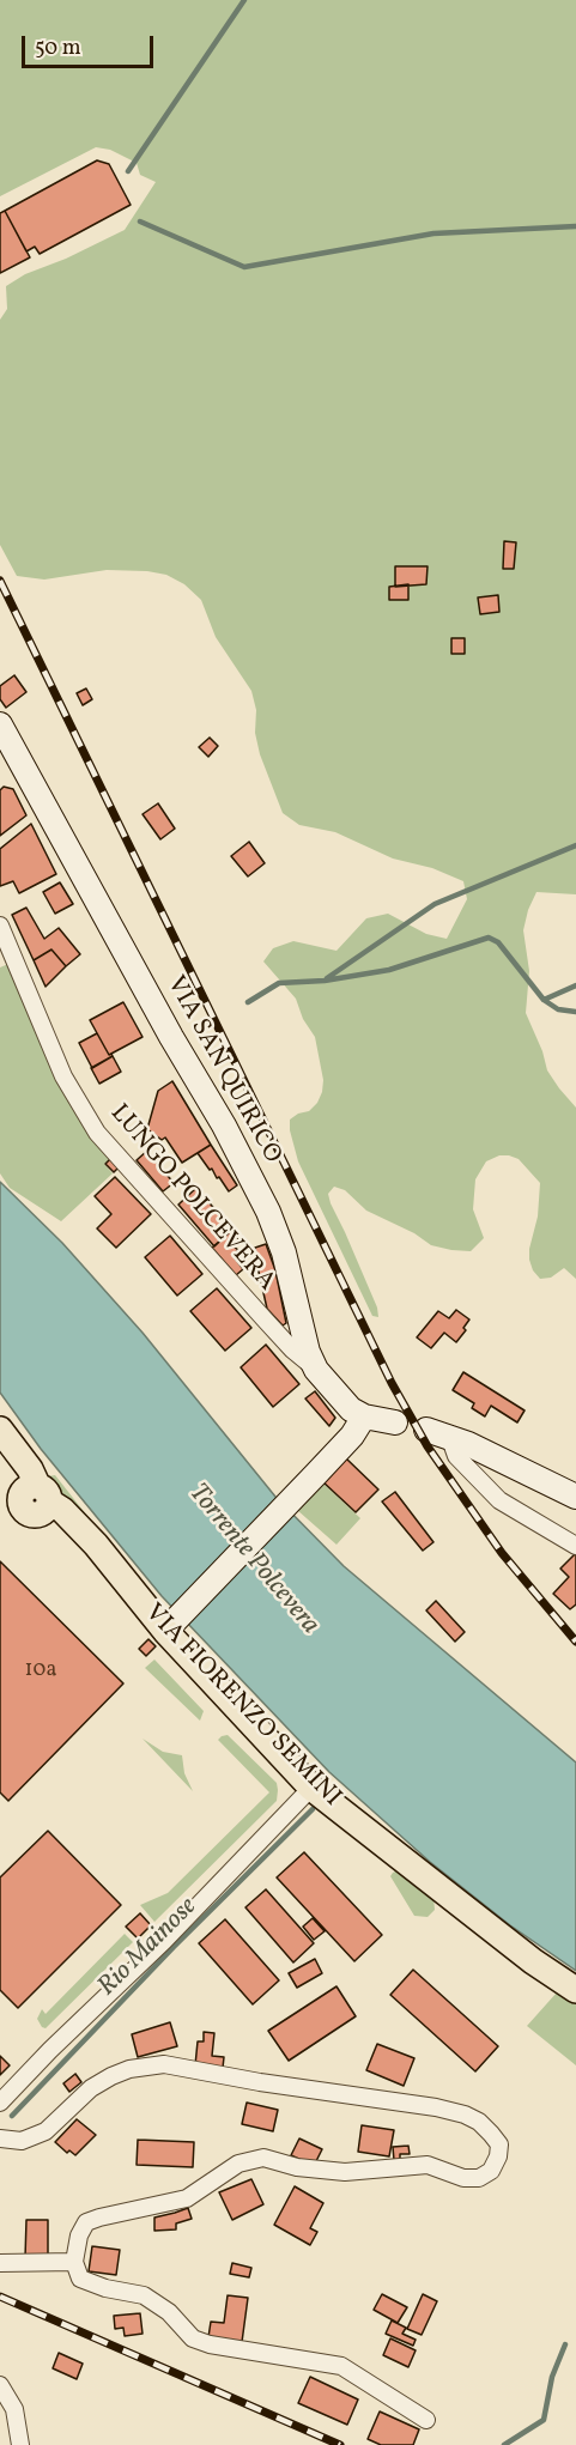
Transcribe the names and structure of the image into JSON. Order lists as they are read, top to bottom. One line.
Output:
{"streets":{"main road":["VIA SAN QUIRICO","VIA FIORENZO SEMINI"],"street":["LUNGO POLCEVERA"]},"crossings":[["VIA SAN QUIRICO","LUNGO POLCEVERA"]],"water":["Torrente Polcevera","Rio Mainose"],"house_numbers":["10a"],"scale_bar":"50 m"}
